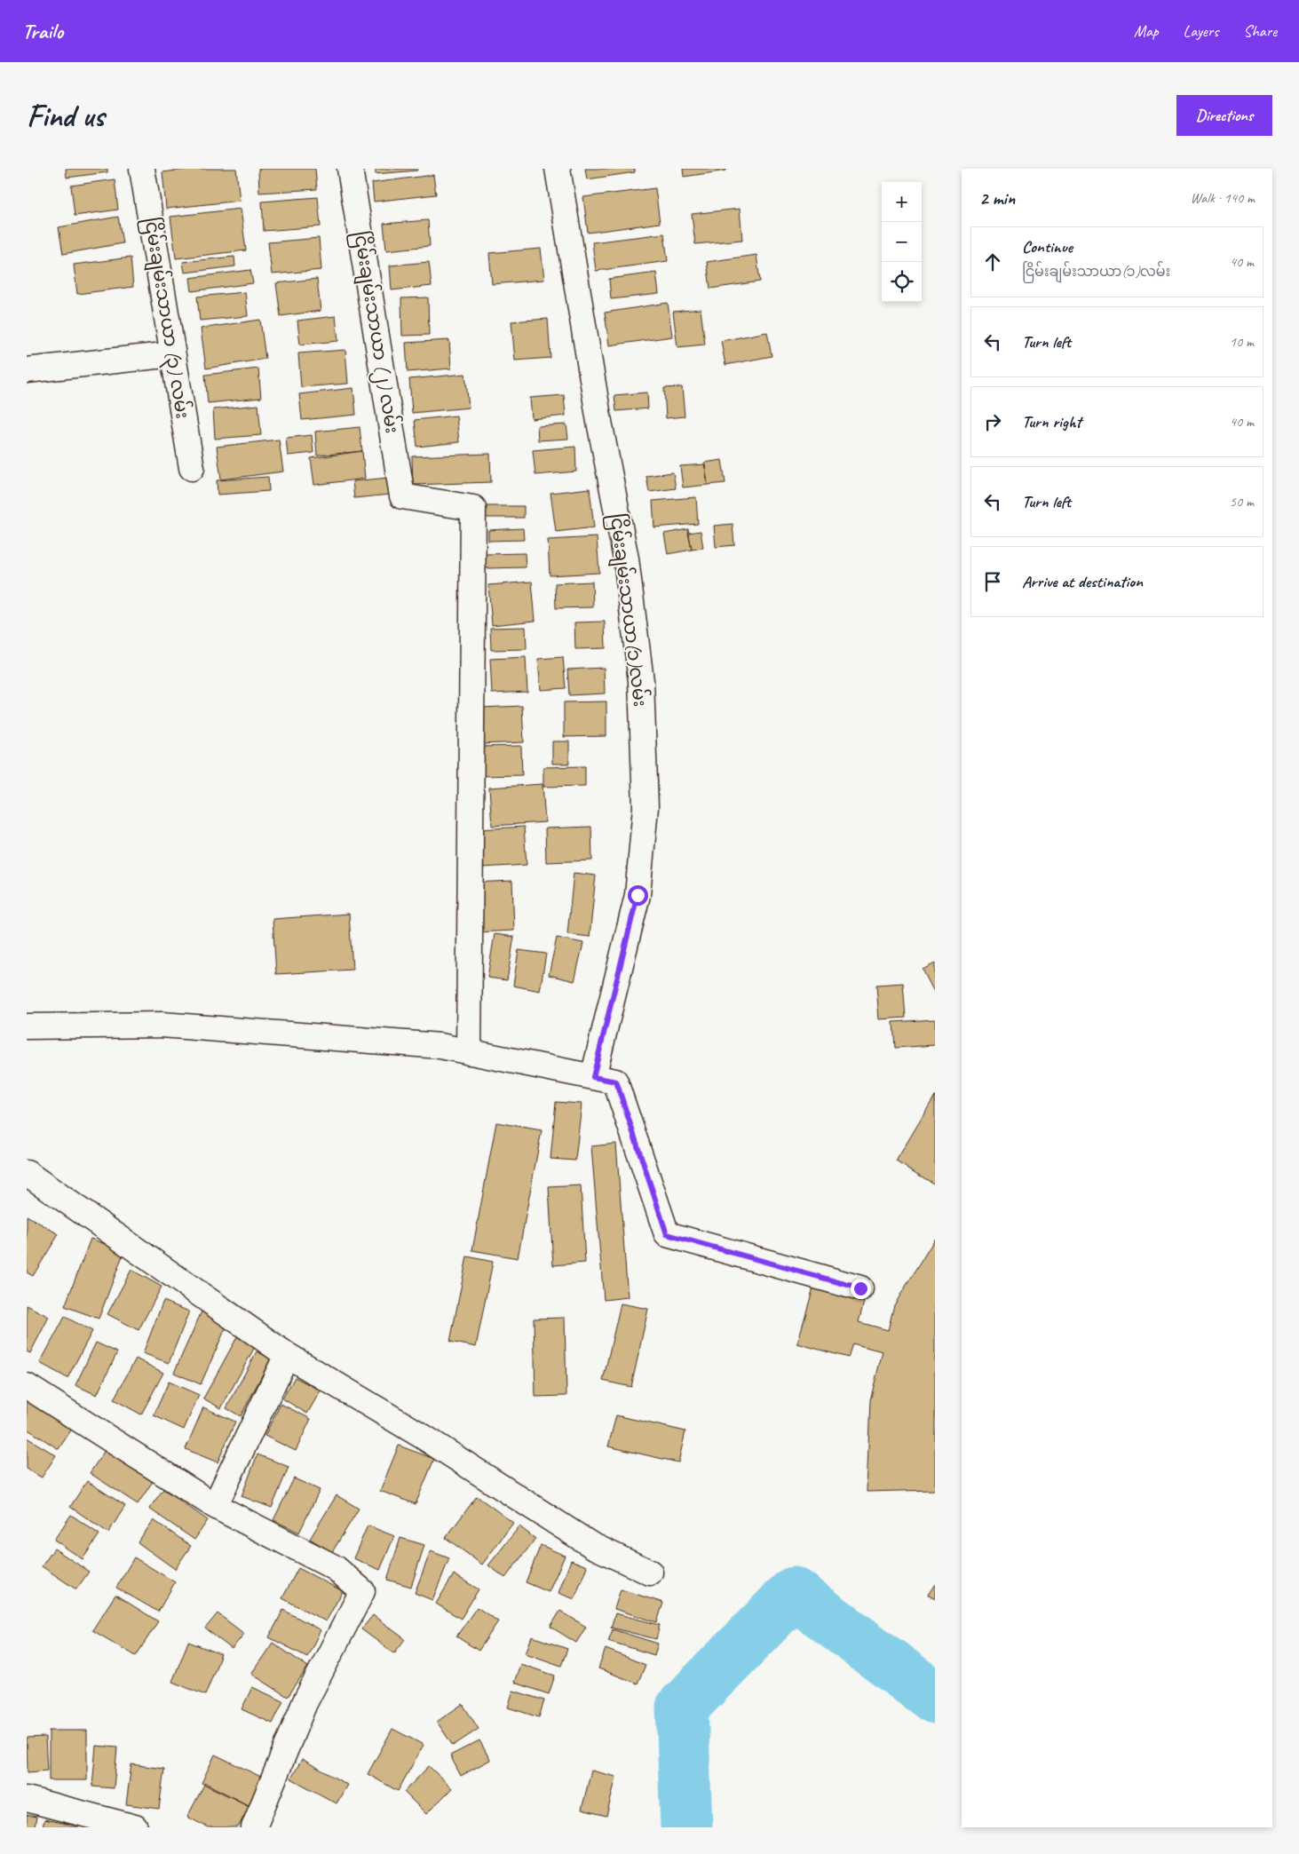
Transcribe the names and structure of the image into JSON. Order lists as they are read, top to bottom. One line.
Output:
{"streets":{"street":["ငြိမ်းချမ်းသာယာ (၃) လမ်း","ငြိမ်းချမ်းသာယာ (၂) လမ်း","ငြိမ်းချမ်းသာယာ(၁)လမ်း"]},"page":{"header":"Trailo","nav":["Map","Layers","Share"],"buttons":"Directions","title":"Find us","heading":["2 min","Walk · 140 m"],"map_buttons":["+","−"],"list":[["Continue","ငြိမ်းချမ်းသာယာ(၁)လမ်း","40 m"],["Turn left","10 m"],["Turn right","40 m"],["Turn left","50 m"],"Arrive at destination"]}}
